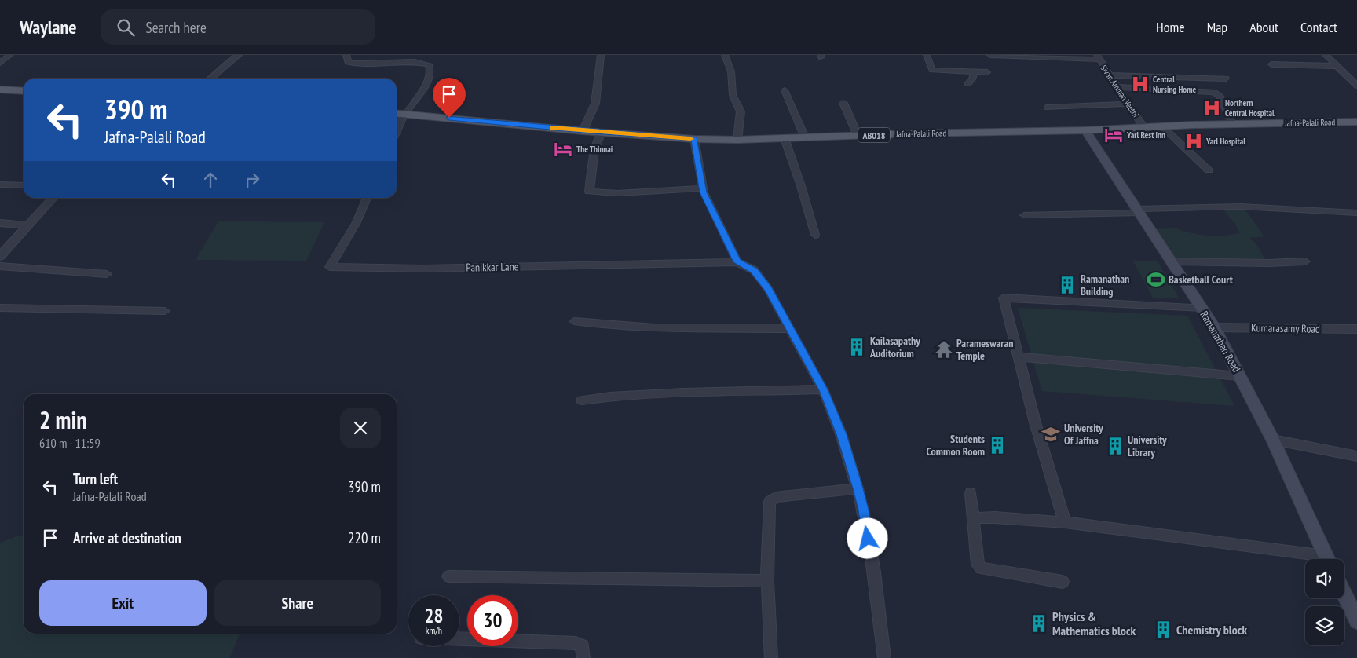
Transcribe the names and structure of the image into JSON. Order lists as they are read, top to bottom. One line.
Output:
{"streets":{"main road":["Jafna-Palali Road","AB018","Ramanathan Road"],"street":["Sivan Amman Veethi","Panikkar Lane","Kumarasamy Road"]},"crossings":[["Sivan Amman Veethi","Jafna-Palali Road"],["Jafna-Palali Road","Ramanathan Road"],["Kumarasamy Road","Ramanathan Road"]],"places":{"hospital":["Central Nursing Home","Northern Central Hospital","Yarl Hospital"],"hotel":["Yarl Rest inn","The Thinnai"],"sports":["Basketball Court"],"building":["Ramanathan Building","Kailasapathy Auditorium","Students Common Room","University Library","Physics & Mathematics block","Chemistry block"],"temple":["Parameswaran Temple"],"school or university":["University Of Jaffna"]},"page":{"header":"Waylane","search":"Search here","nav":["Home","Map","About","Contact"],"turn":["390 m","Jafna-Palali Road"],"heading":["2 min","610 m · 11:59"],"list":[{"name":"Turn left","note":"Jafna-Palali Road","value":"390 m"},{"name":"Arrive at destination","value":"220 m"}],"buttons":["Exit","Share"],"speed":"28 km/h","limit":"30"}}
